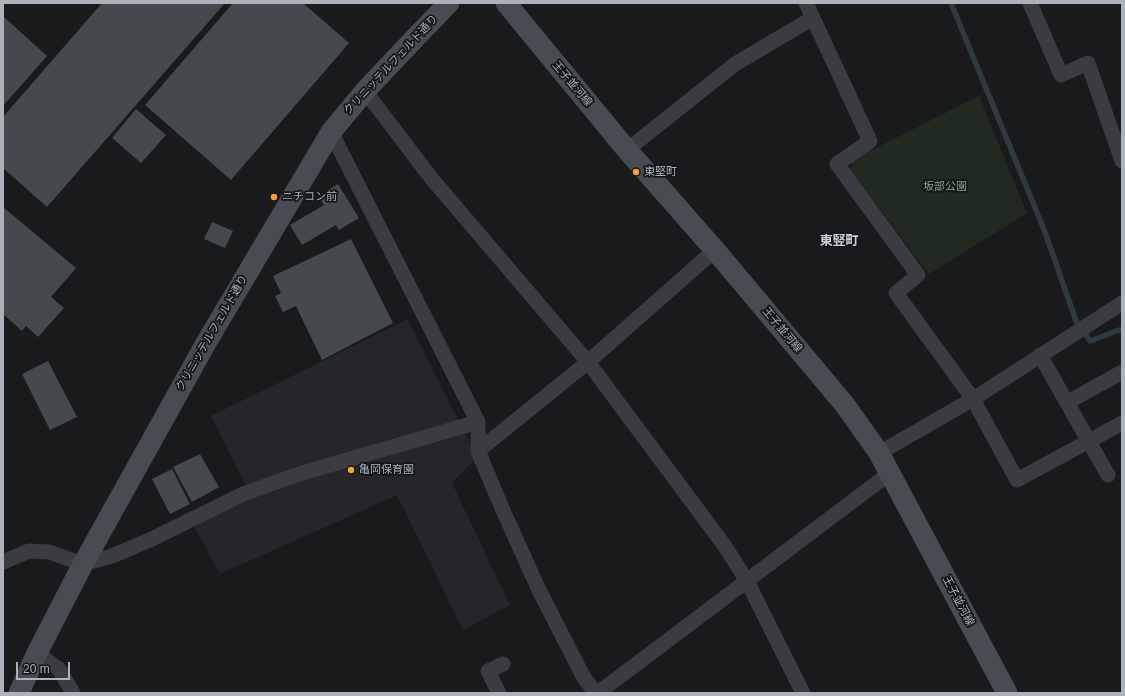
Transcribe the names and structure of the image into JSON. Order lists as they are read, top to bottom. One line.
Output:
{"streets":{"main road":["クリニッテルフェルド通り","王子並河線"]},"districts":["東竪町"],"parks":["坂部公園"],"places":["東堅町","ニチコン前","亀岡保育園"],"scale_bar":"20 m"}
